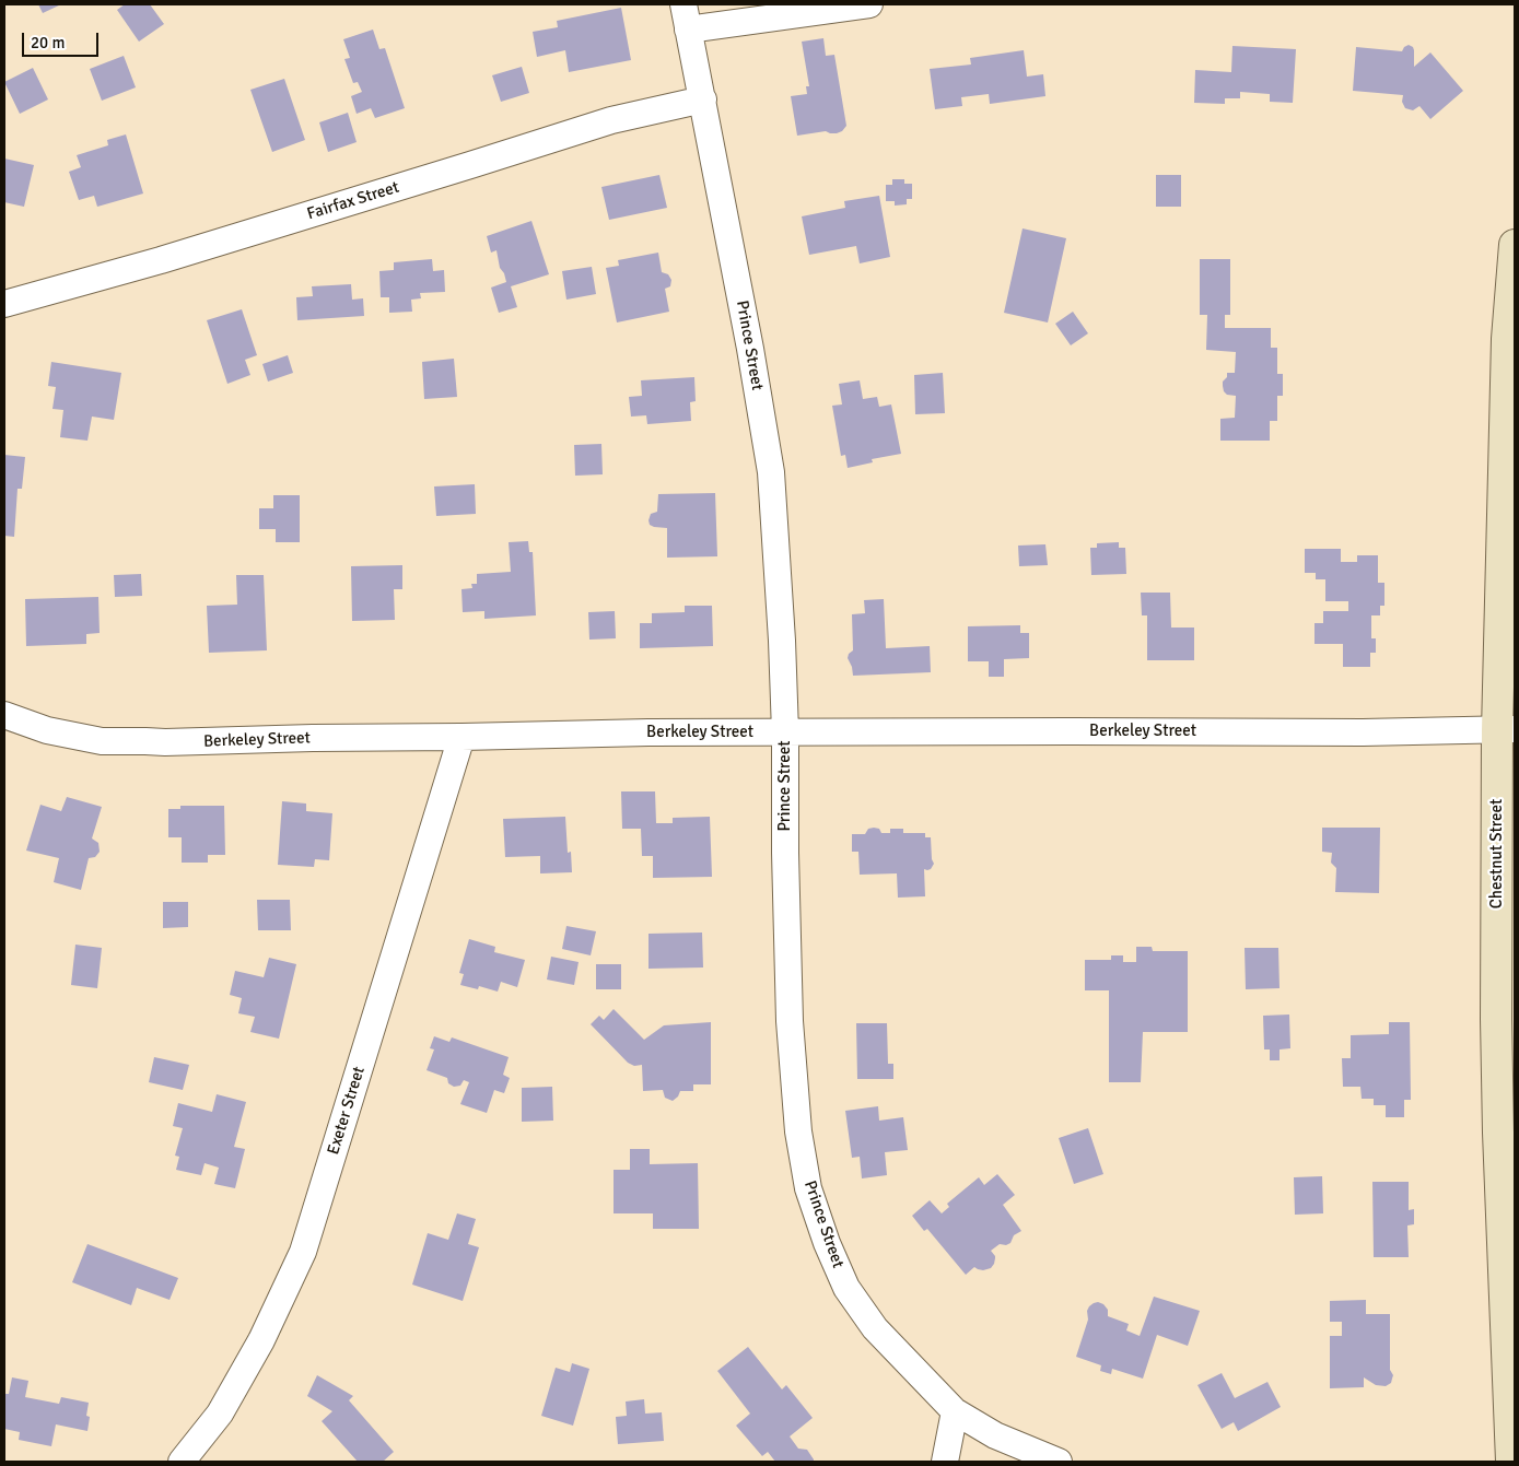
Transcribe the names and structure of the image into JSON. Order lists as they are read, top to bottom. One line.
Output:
{"streets":{"main road":["Chestnut Street"],"street":["Fairfax Street","Prince Street","Berkeley Street","Exeter Street"]},"crossings":[["Fairfax Street","Prince Street"],["Prince Street","Berkeley Street"],["Berkeley Street","Chestnut Street"],["Berkeley Street","Exeter Street"]],"scale_bar":"20 m"}
